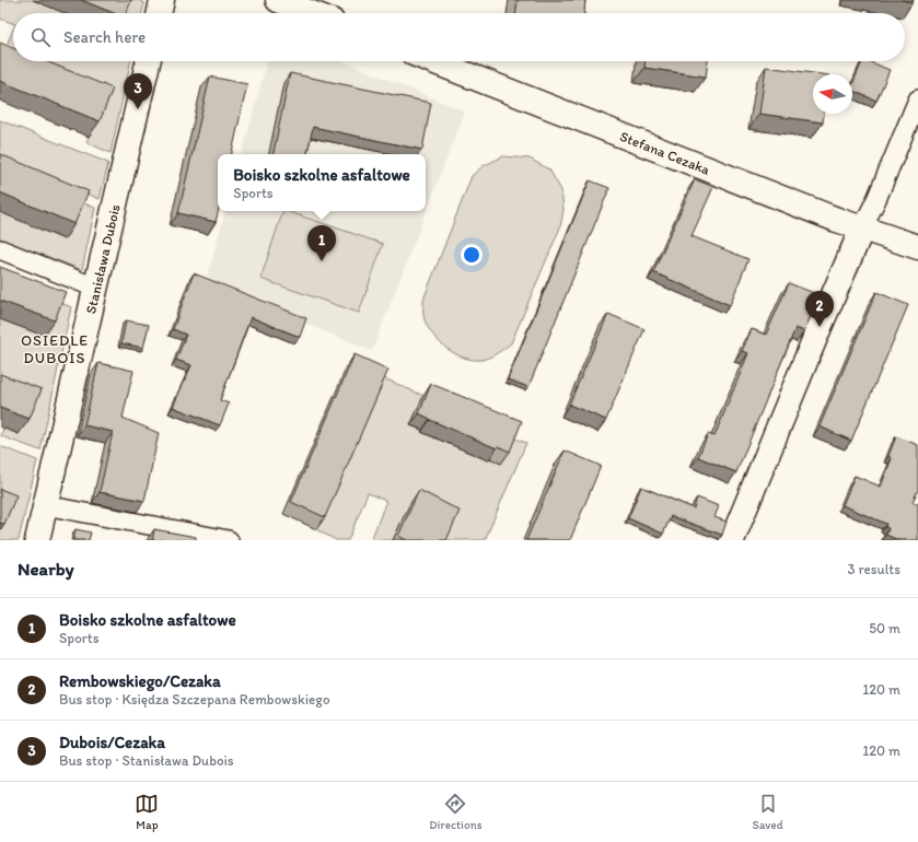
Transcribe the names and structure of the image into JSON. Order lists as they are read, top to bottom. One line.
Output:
{"streets":{"street":["Stefana Cezaka","Stanisława Dubois"]},"districts":["OSIEDLE DUBOIS"],"north":"left","page":{"search":"Search here","pins":["3","1","2"],"popup":["Boisko szkolne asfaltowe","Sports"],"heading":["Nearby","3 results"],"list":[{"mark":"1","name":"Boisko szkolne asfaltowe","note":"Sports","value":"50 m"},{"mark":"2","name":"Rembowskiego/Cezaka","note":"Bus stop · Księdza Szczepana Rembowskiego","value":"120 m"},{"mark":"3","name":"Dubois/Cezaka","note":"Bus stop · Stanisława Dubois","value":"120 m"}],"nav":["Map","Directions","Saved"]}}
